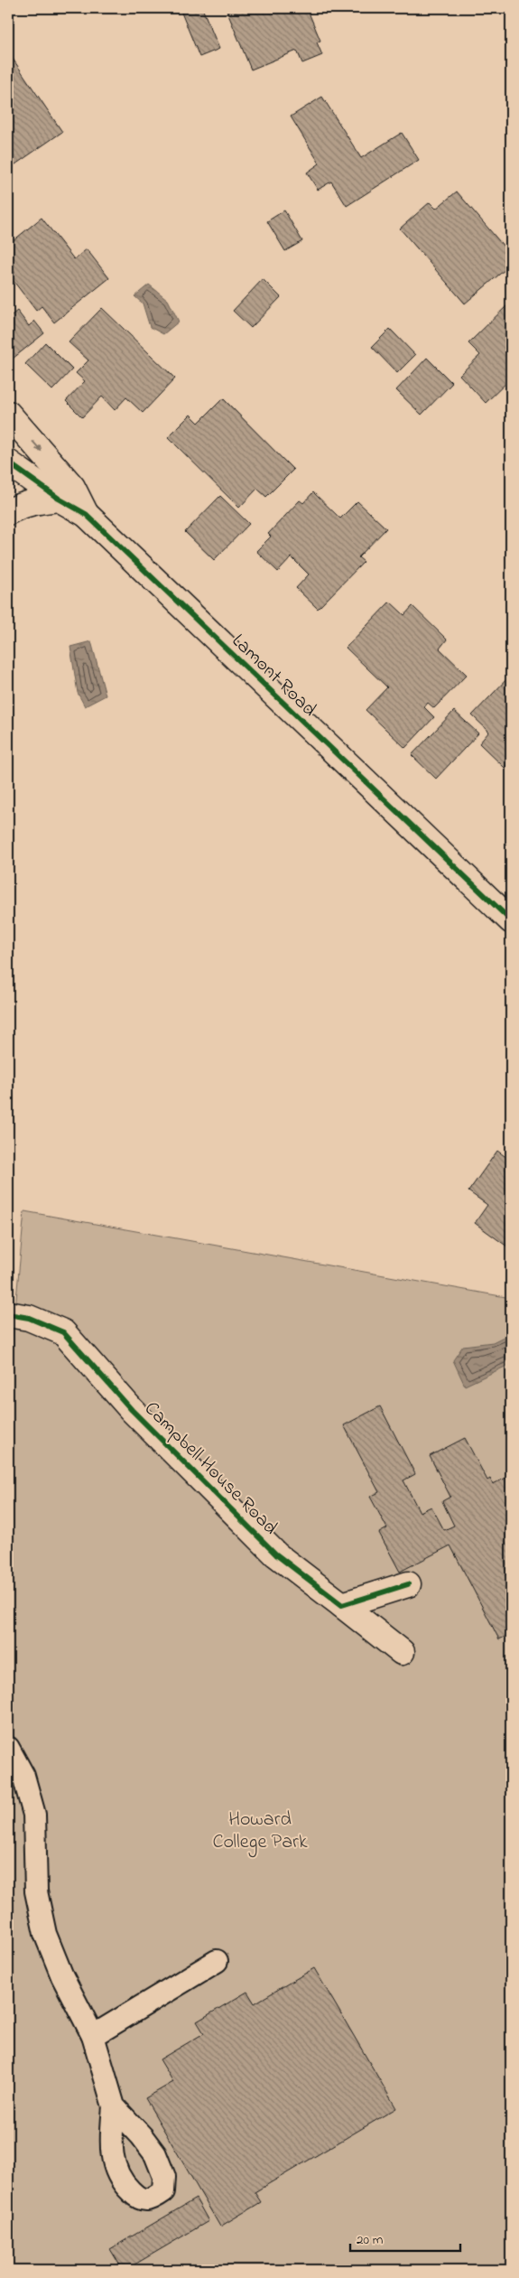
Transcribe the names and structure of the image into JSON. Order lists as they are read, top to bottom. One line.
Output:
{"streets":{"street":["Lamont Road","Campbell House Road"]},"parks":["Howard College Park"],"scale_bar":"20 m"}
